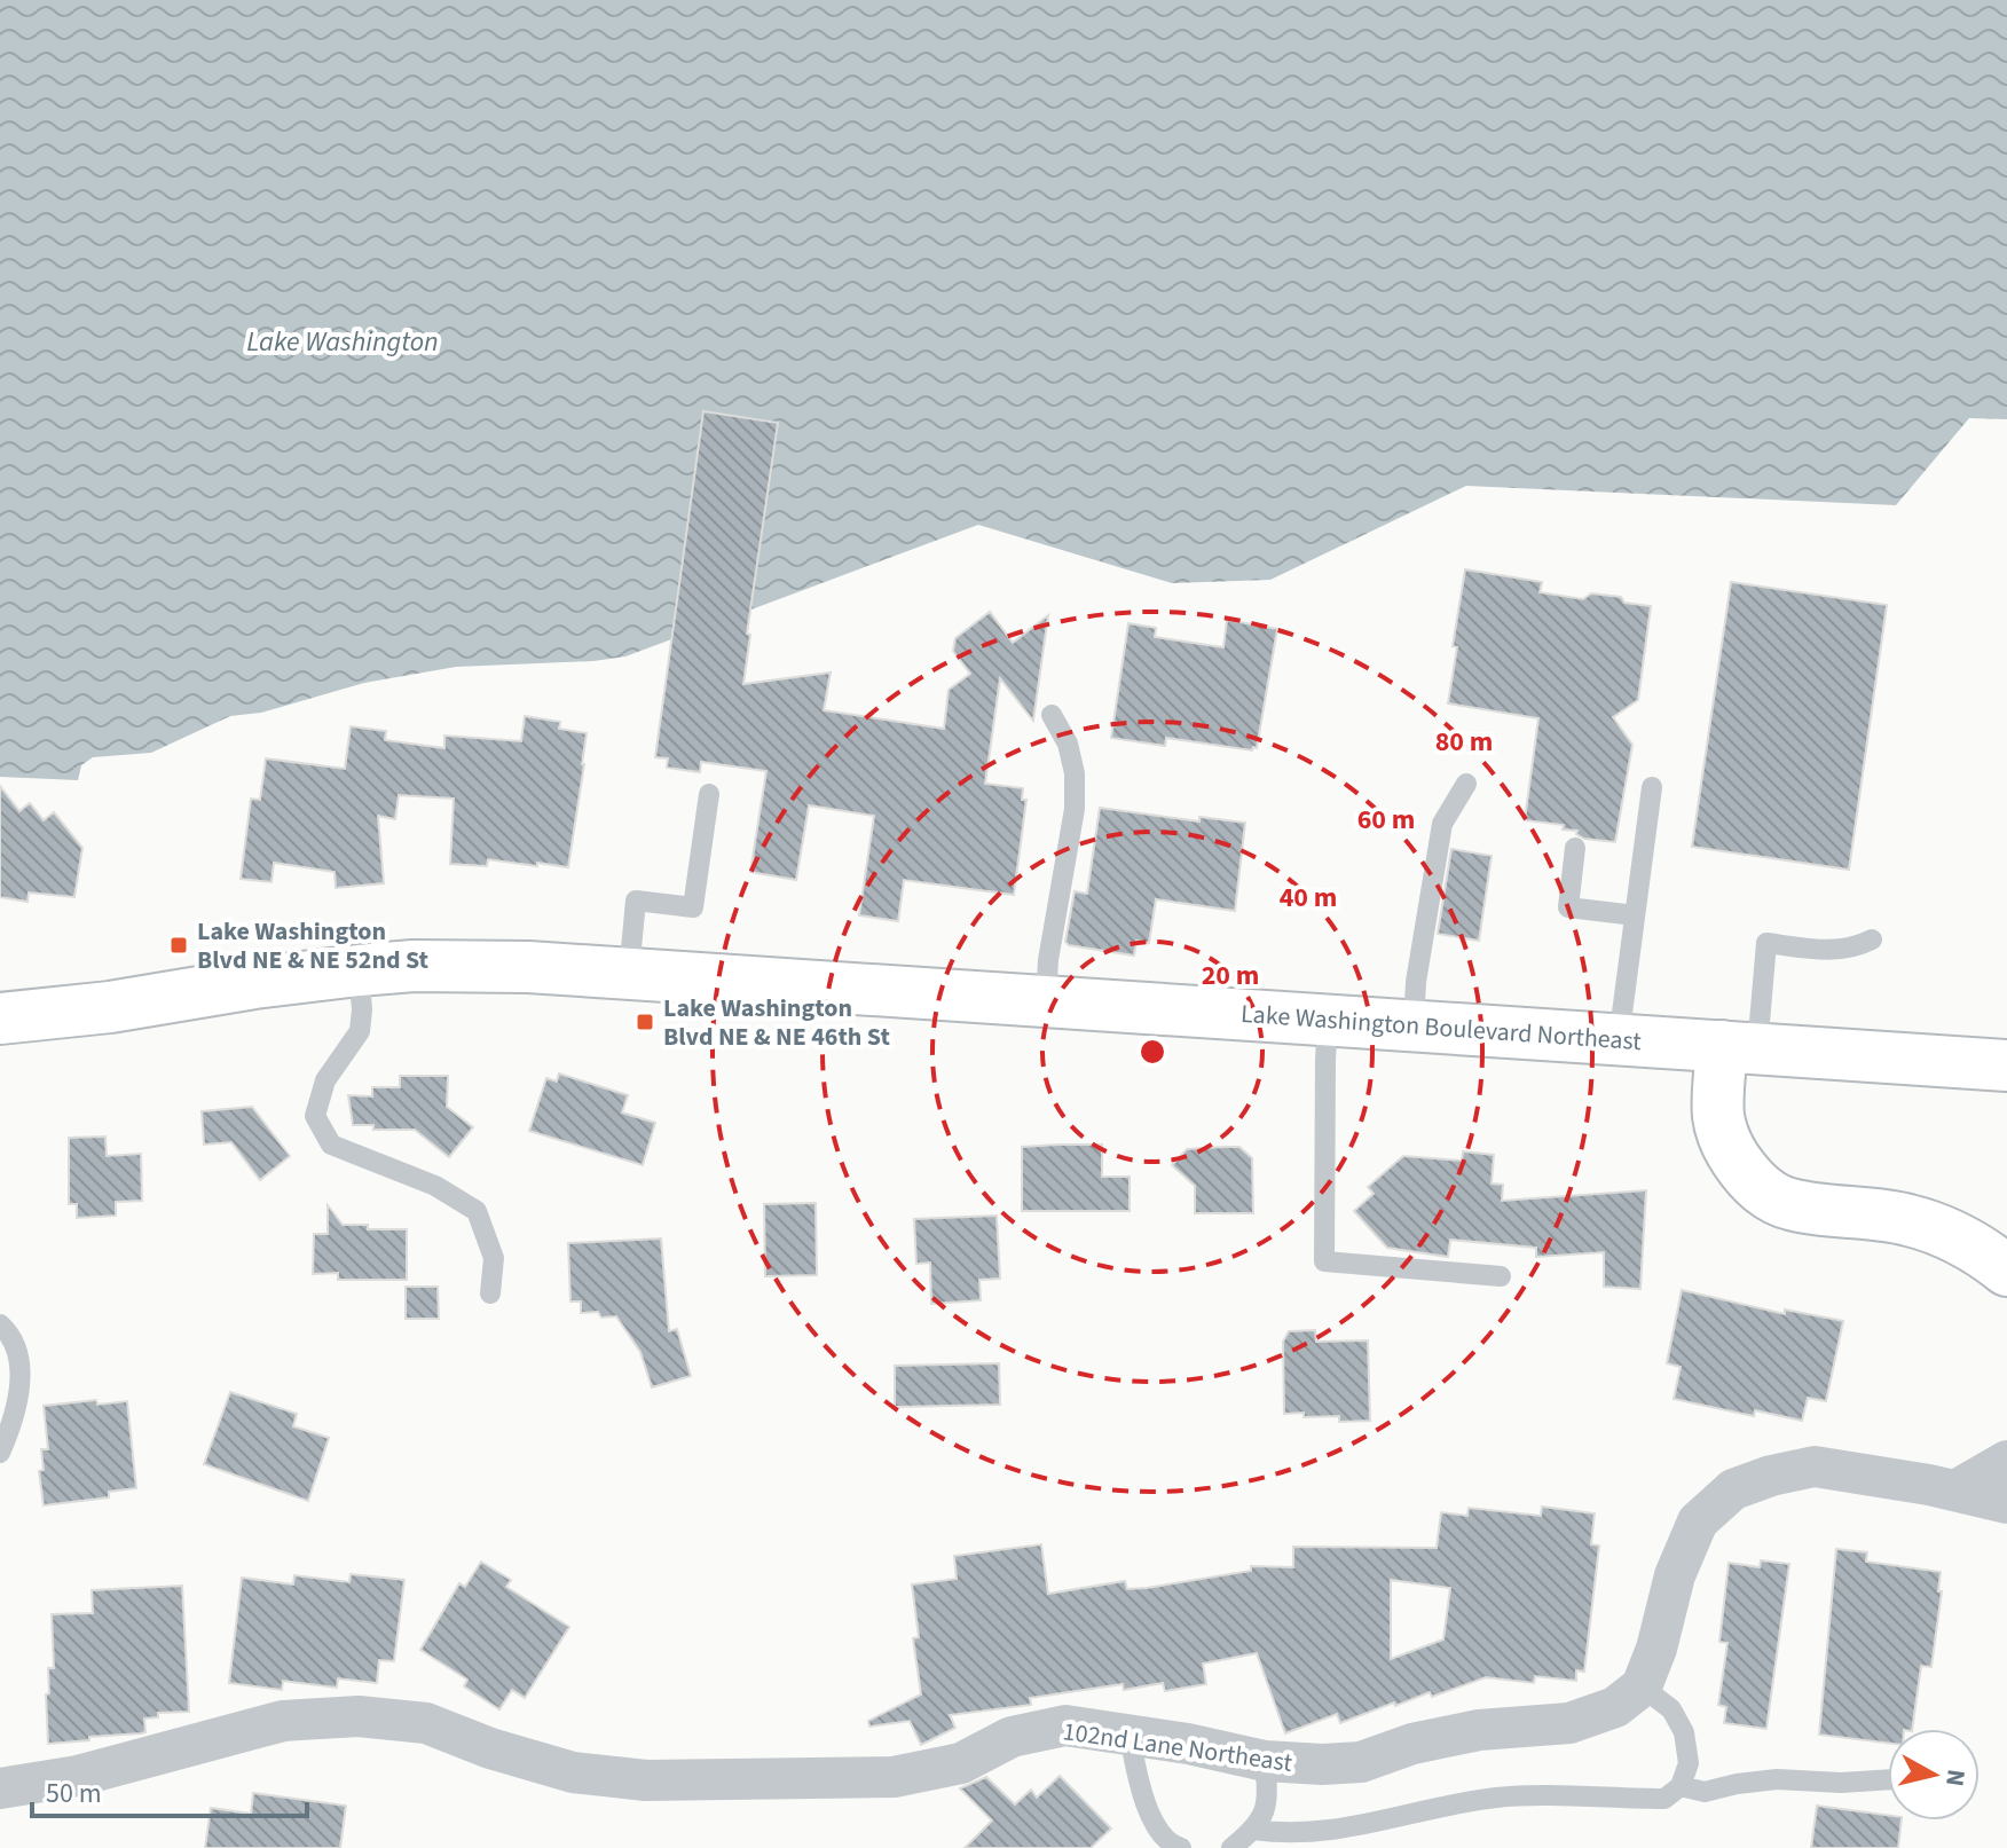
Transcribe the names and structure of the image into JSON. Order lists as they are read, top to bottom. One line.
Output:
{"streets":{"main road":["Lake Washington Boulevard Northeast"],"street":["102nd Lane Northeast"]},"water":["Lake Washington"],"places":{"transit":["Lake Washington Blvd NE & NE 52nd St","Lake Washington Blvd NE & NE 46th St"]},"scale_bar":"50 m","north":"right","rings":["80 m","60 m","40 m","20 m"]}
